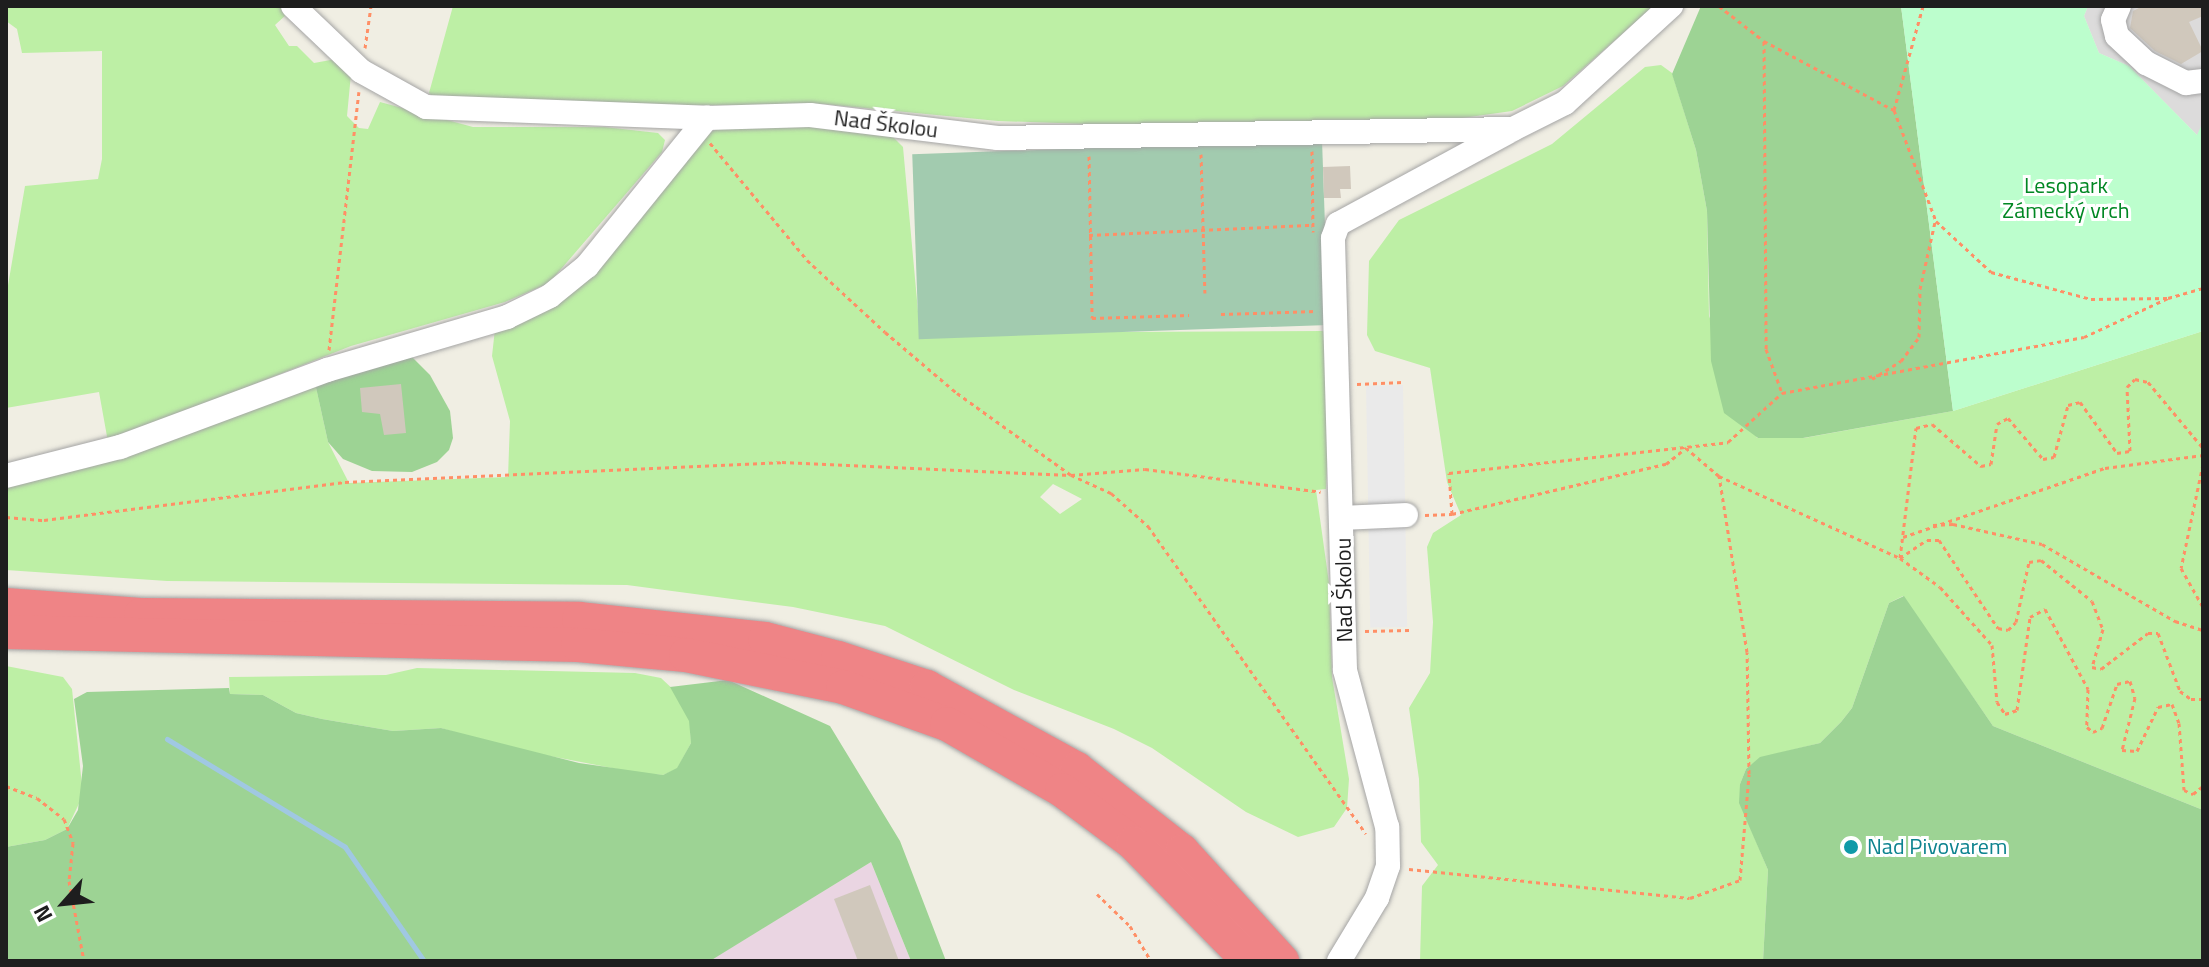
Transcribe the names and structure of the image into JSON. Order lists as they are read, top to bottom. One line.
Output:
{"streets":{"street":["Nad Školou"]},"parks":["Lesopark Zámecký vrch"],"places":["Nad Pivovarem"],"north":"bottom left"}
